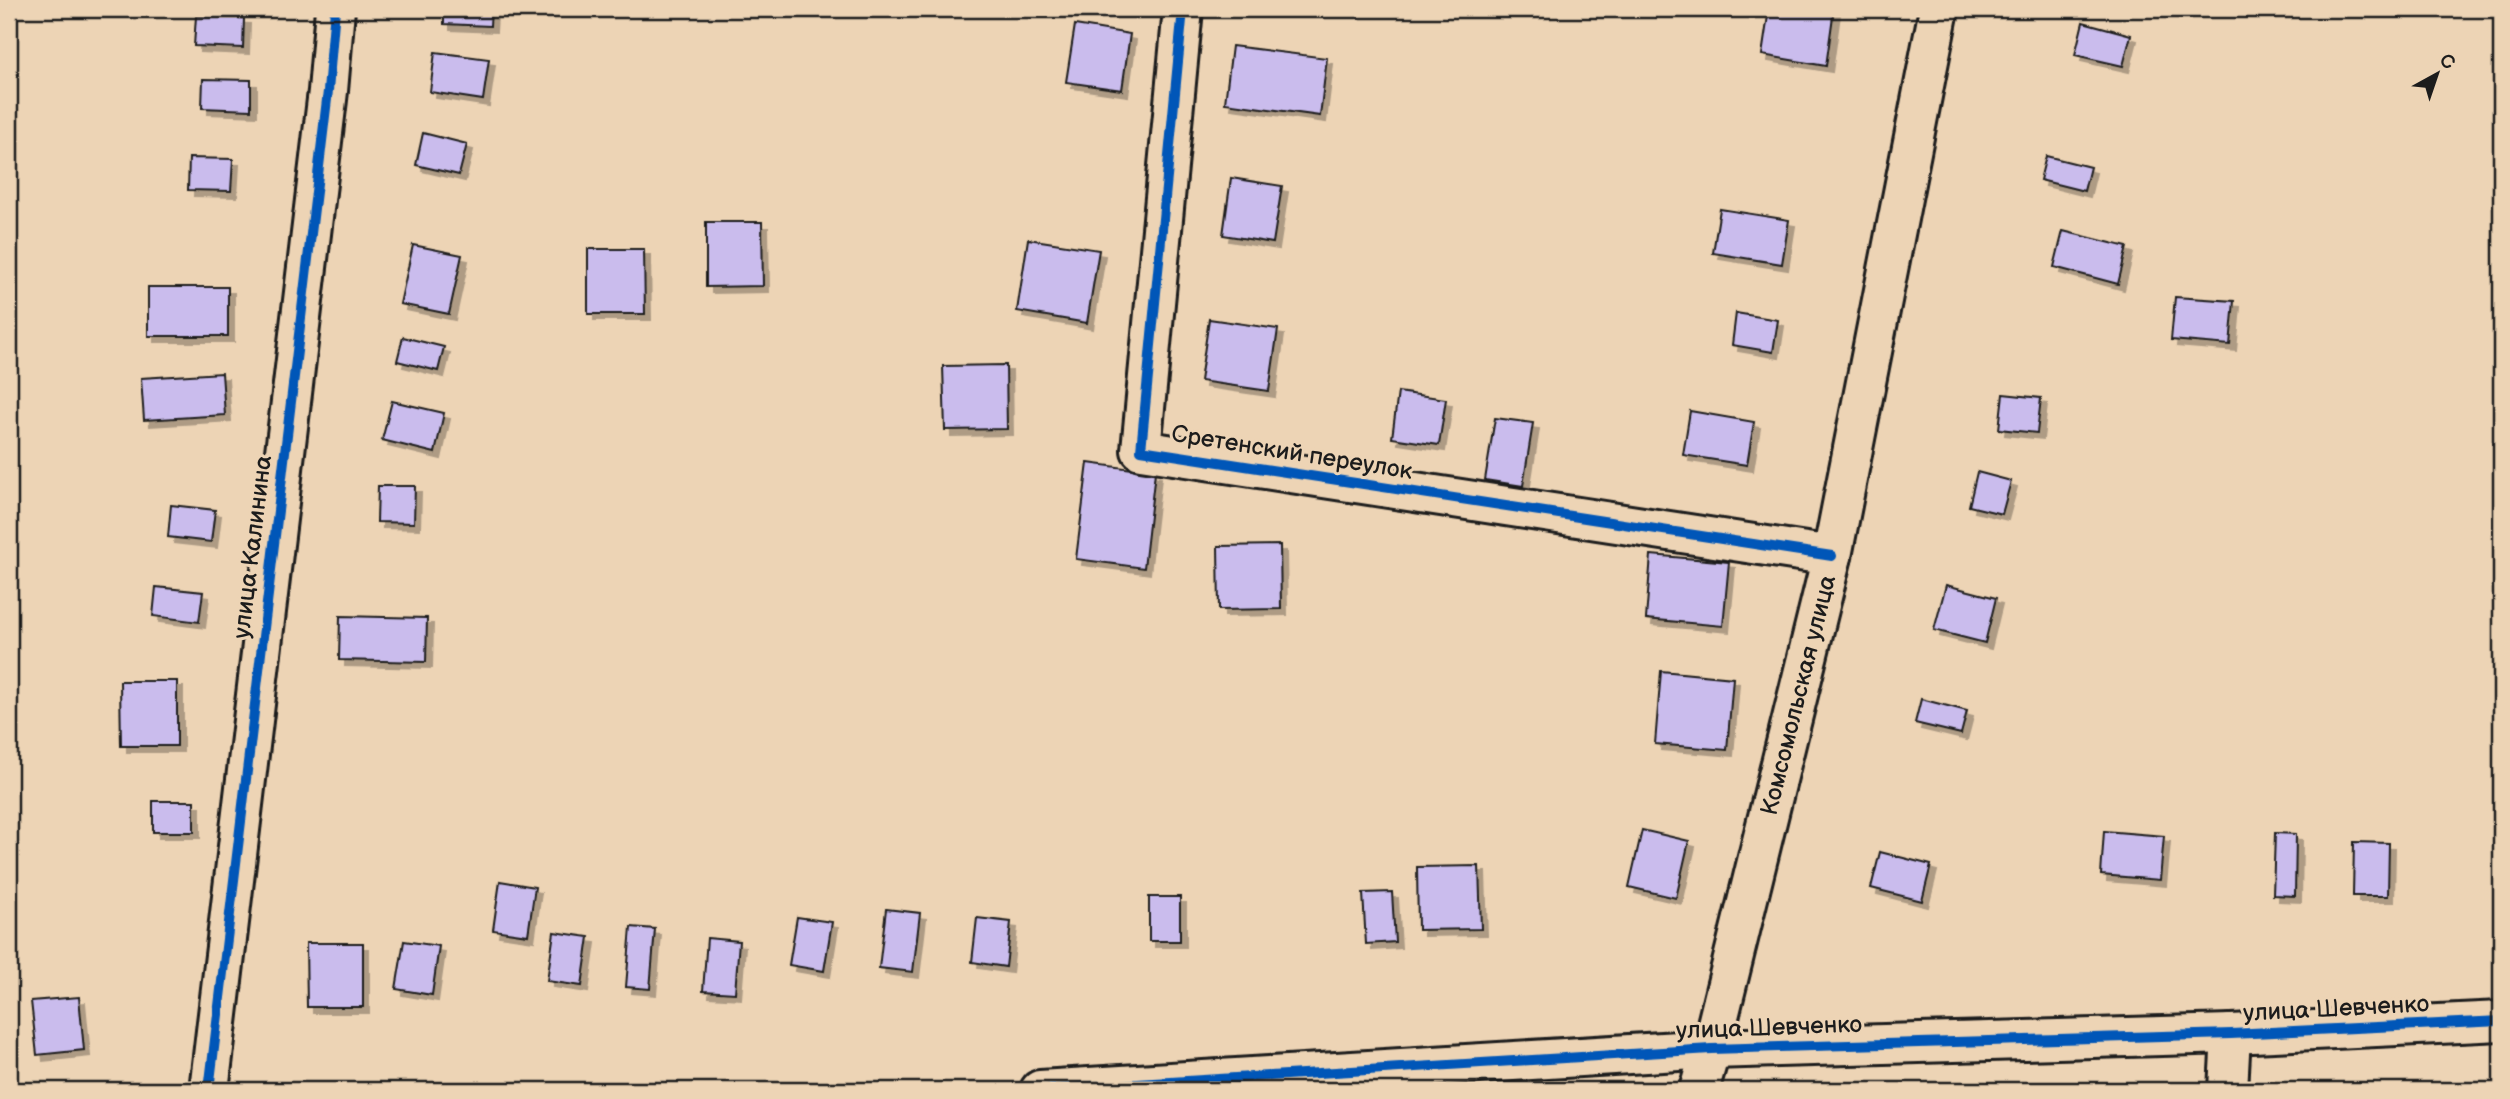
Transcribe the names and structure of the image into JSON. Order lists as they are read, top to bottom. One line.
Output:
{"streets":{"street":["Сретенский переулок","улица Калинина","Комсомольская улица","улица Шевченко"]},"crossings":[["Сретенский переулок","Комсомольская улица"],["Комсомольская улица","улица Шевченко"]],"north":"top right"}
